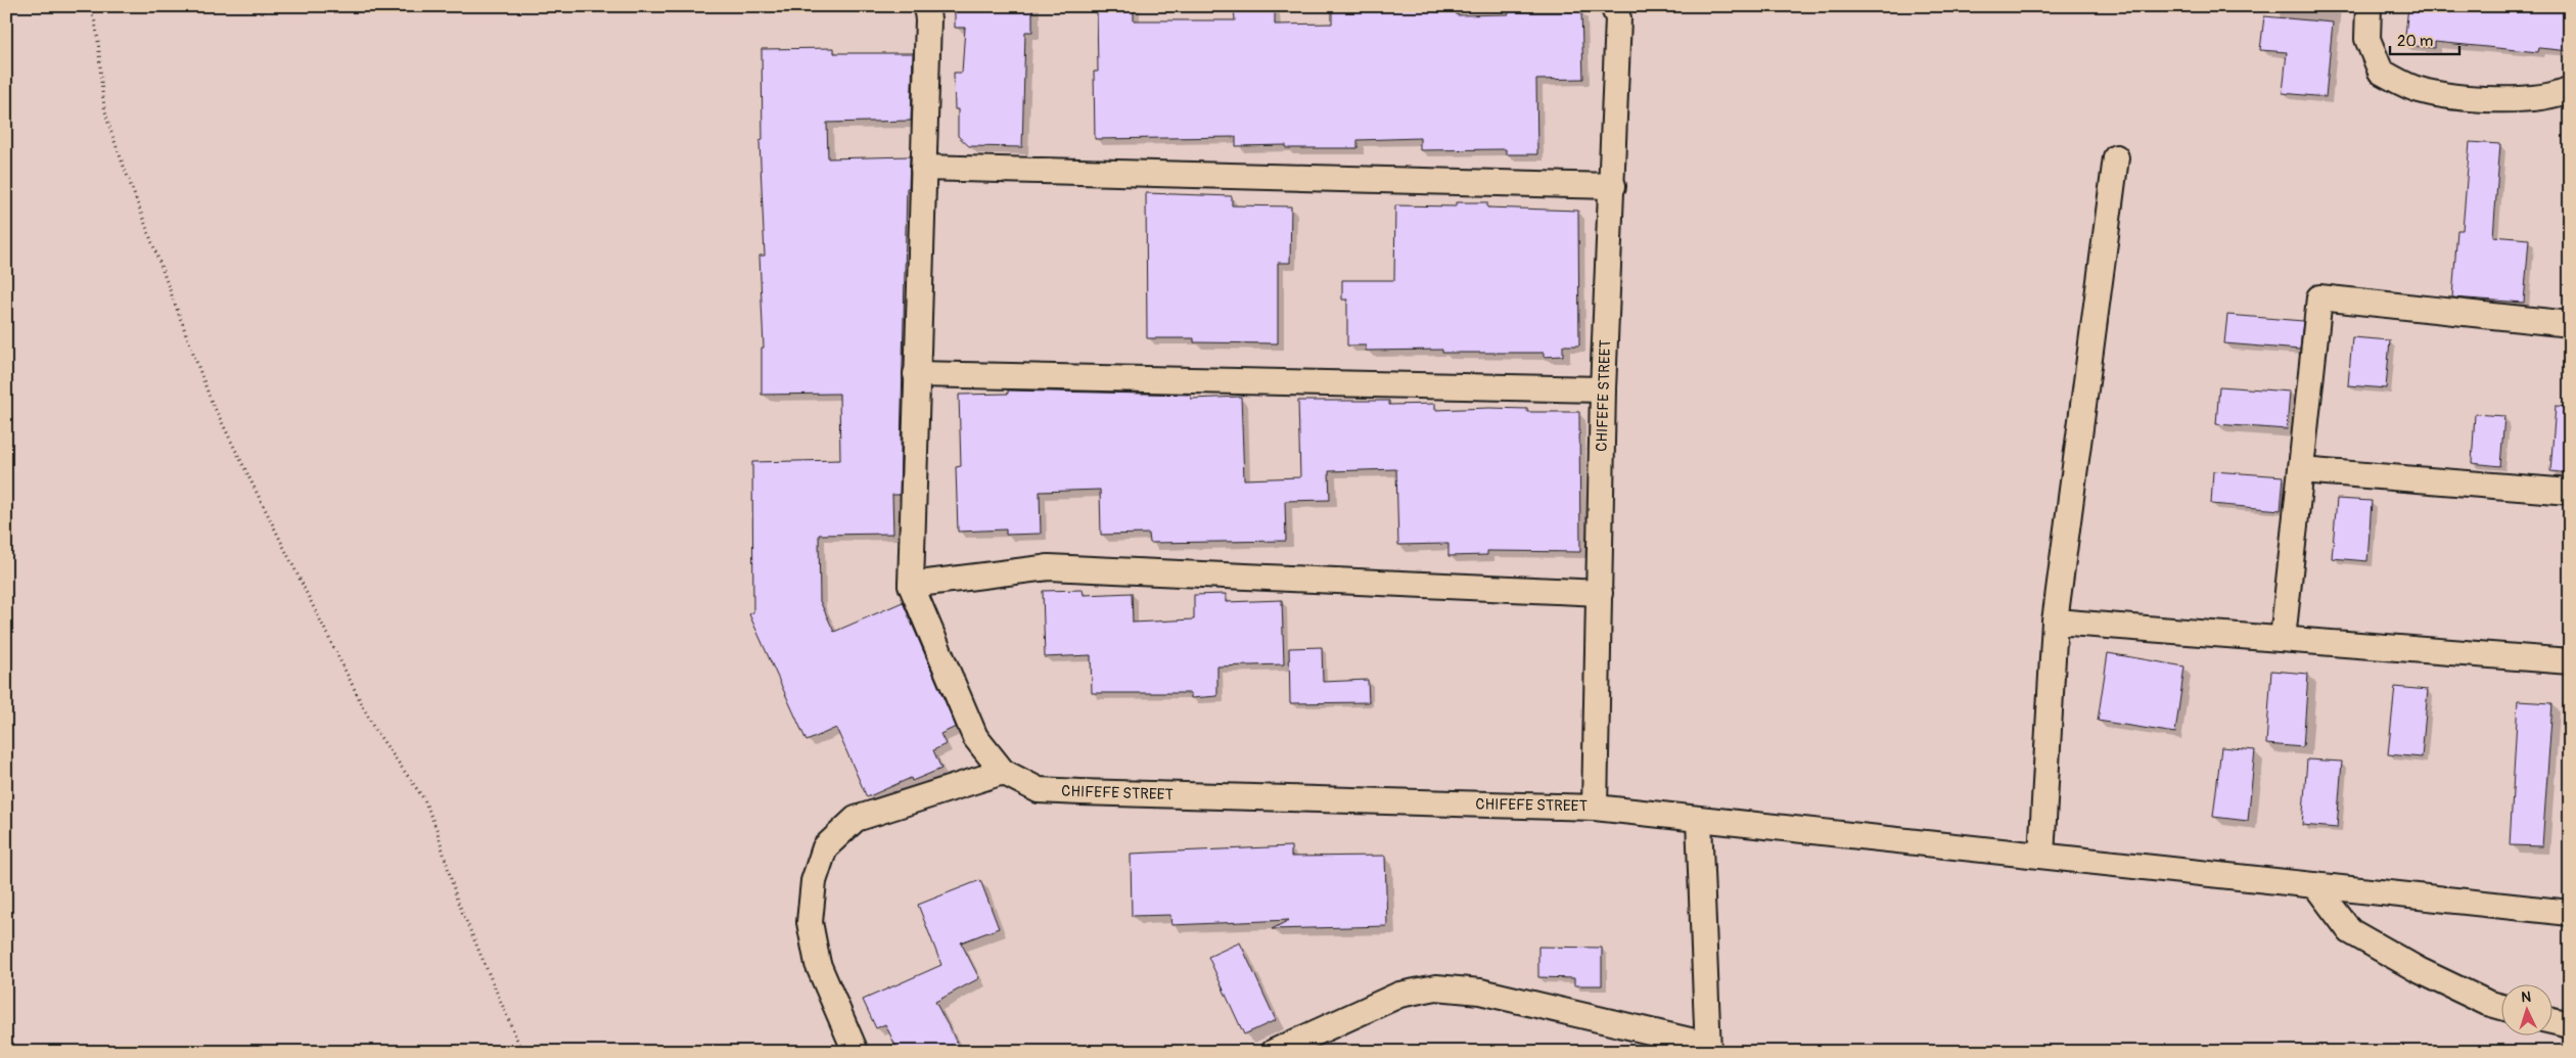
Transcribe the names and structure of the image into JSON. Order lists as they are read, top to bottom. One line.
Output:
{"streets":{"street":["CHIFEFE STREET"]},"scale_bar":"20 m","north":"top"}
